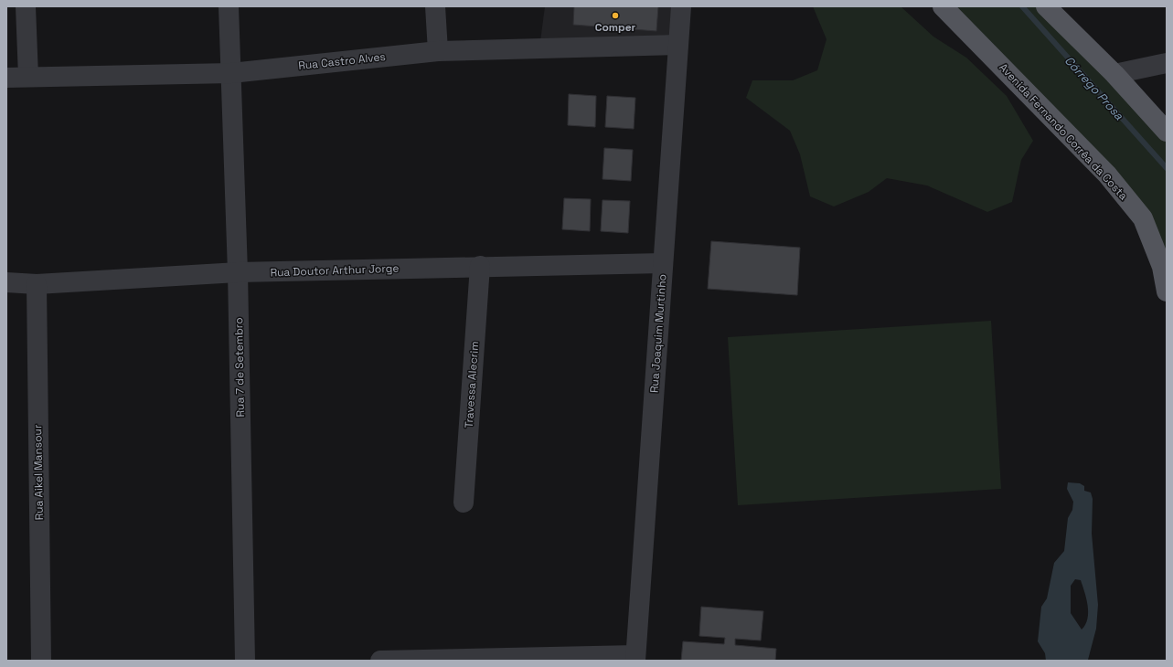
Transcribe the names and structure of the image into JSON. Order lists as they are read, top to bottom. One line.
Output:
{"streets":{"main road":["Avenida Fernando Corrêa da Costa"],"street":["Rua Castro Alves","Rua Doutor Arthur Jorge","Rua Joaquim Murtinho","Rua 7 de Setembro","Travessa Alecrim","Rua Aikel Mansour"]},"crossings":[["Rua Castro Alves","Rua Joaquim Murtinho"],["Rua Castro Alves","Rua 7 de Setembro"],["Rua Doutor Arthur Jorge","Rua Joaquim Murtinho"],["Rua Doutor Arthur Jorge","Rua 7 de Setembro"],["Rua Doutor Arthur Jorge","Travessa Alecrim"],["Rua Doutor Arthur Jorge","Rua Aikel Mansour"]],"water":["Córrego Prosa"],"places":["Comper"]}
